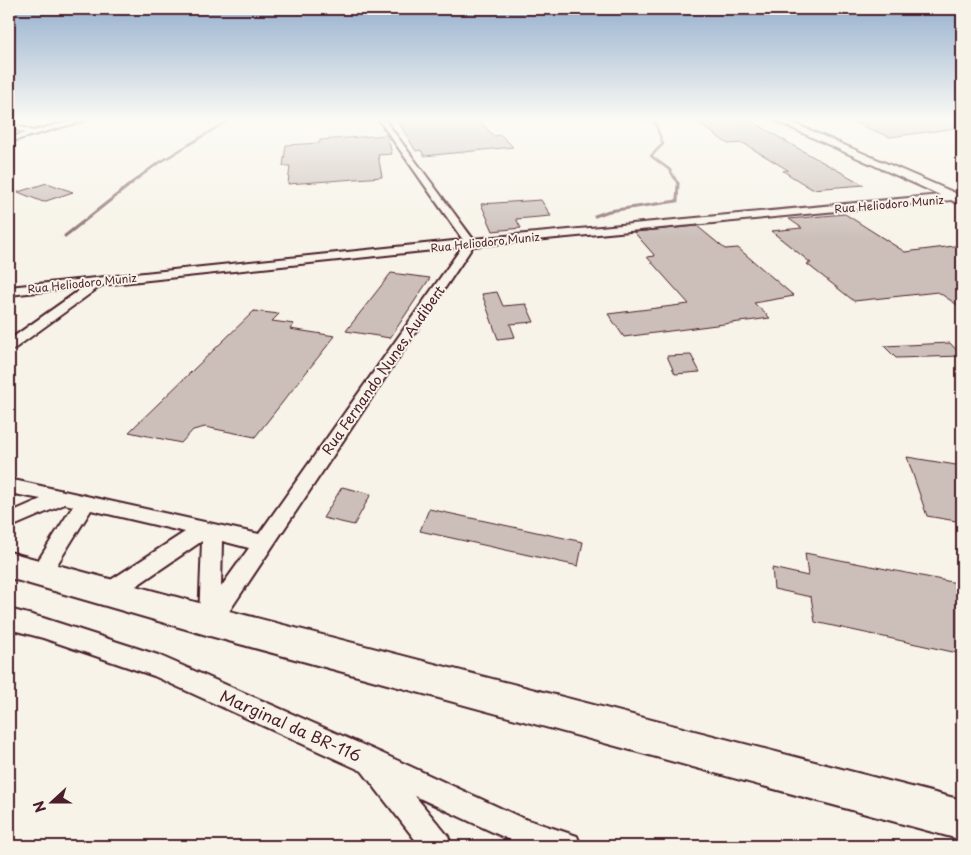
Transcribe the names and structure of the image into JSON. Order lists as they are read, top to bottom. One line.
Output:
{"streets":{"street":["Rua Heliodoro Muniz","Rua Fernando Nunes Audibert","Marginal da BR-116"]},"crossings":[["Rua Heliodoro Muniz","Rua Fernando Nunes Audibert"]],"north":"left"}
